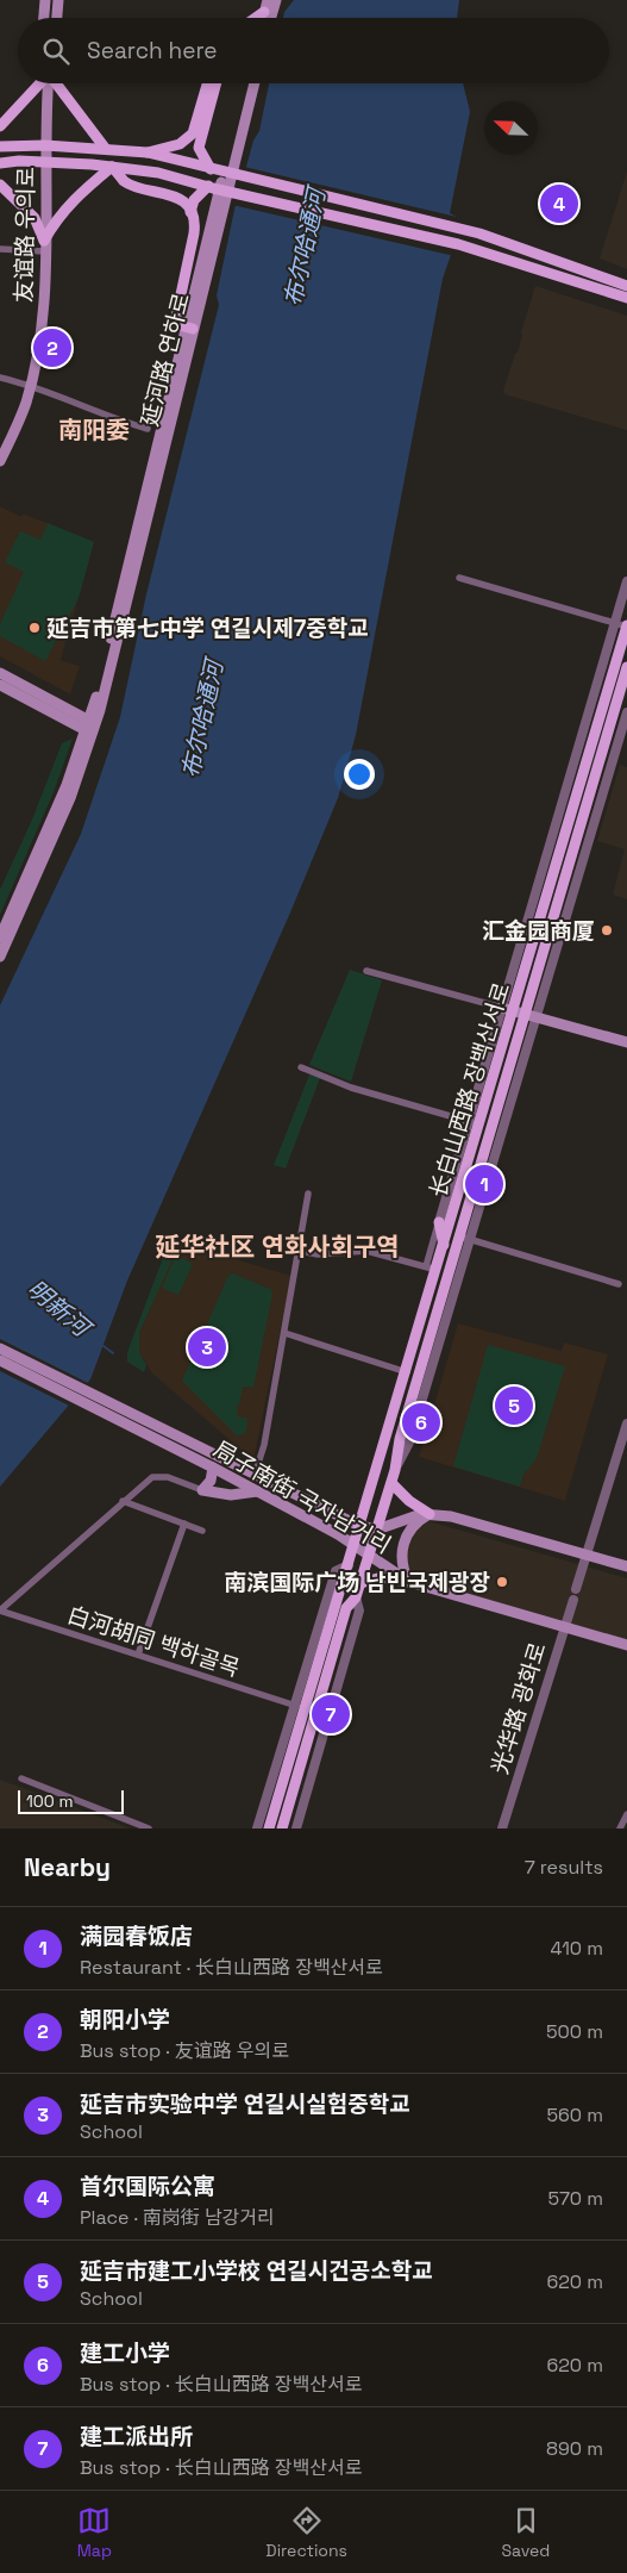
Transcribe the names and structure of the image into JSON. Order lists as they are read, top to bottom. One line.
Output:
{"streets":{"main road":["友谊路 우의로","延河路 연하로","长白山西路 장백산서로","局子南街 국자남거리"],"street":["白河胡同 백하골목","光华路 광화로"]},"crossings":[["长白山西路 장백산서로","局子南街 국자남거리"],["长白山西路 장백산서로","白河胡同 백하골목"],["局子南街 국자남거리","光华路 광화로"]],"districts":["南阳委","延华社区 연화사회구역"],"water":["布尔哈通河","明新河"],"places":["延吉市第七中学 연길시제7중학교","汇金园商厦","南滨国际广场 남빈국제광장"],"scale_bar":"100 m","north":"top left","page":{"search":"Search here","pins":["4","2","1","3","5","6","7"],"scale":"100 m","heading":["Nearby","7 results"],"list":[{"mark":"1","name":"满园春饭店","note":"Restaurant · 长白山西路 장백산서로","value":"410 m"},{"mark":"2","name":"朝阳小学","note":"Bus stop · 友谊路 우의로","value":"500 m"},{"mark":"3","name":"延吉市实验中学 연길시실험중학교","note":"School","value":"560 m"},{"mark":"4","name":"首尔国际公寓","note":"Place · 南岗街 남강거리","value":"570 m"},{"mark":"5","name":"延吉市建工小学校 연길시건공소학교","note":"School","value":"620 m"},{"mark":"6","name":"建工小学","note":"Bus stop · 长白山西路 장백산서로","value":"620 m"},{"mark":"7","name":"建工派出所","note":"Bus stop · 长白山西路 장백산서로","value":"890 m"}],"nav":["Map","Directions","Saved"]}}
